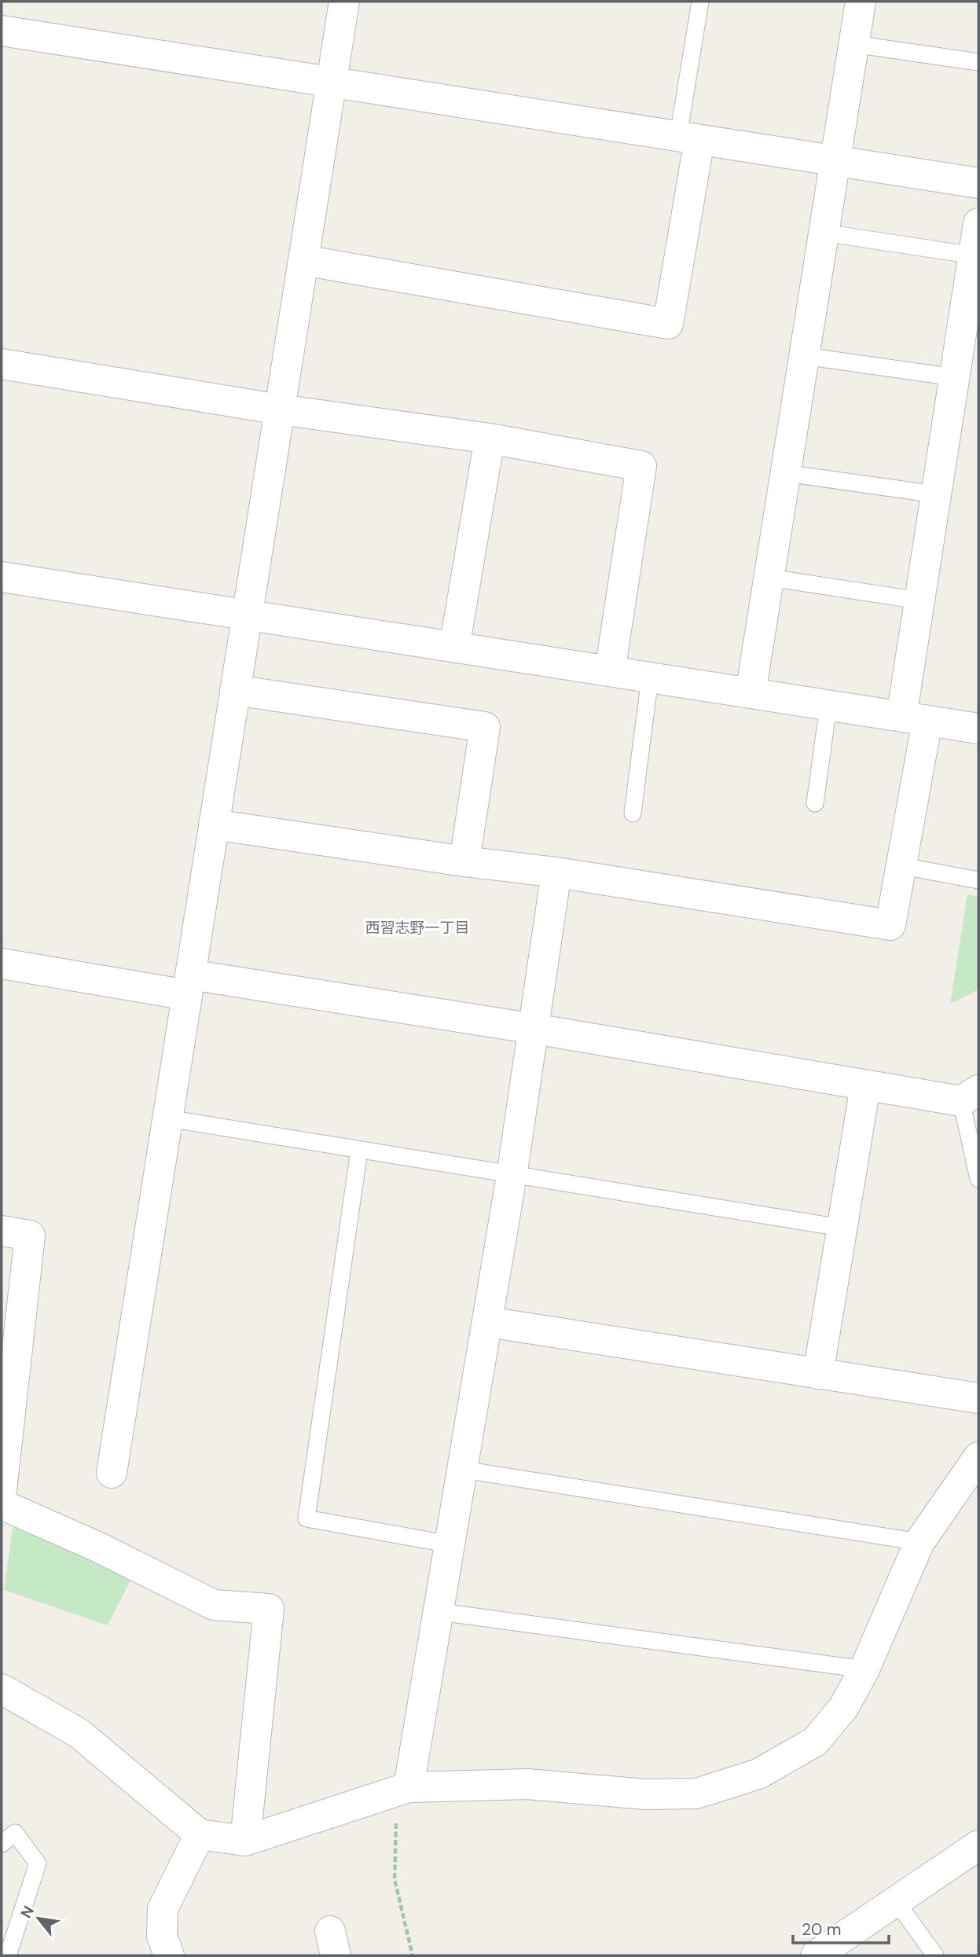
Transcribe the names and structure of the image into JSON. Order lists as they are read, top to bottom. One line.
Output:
{"districts":["西習志野一丁目"],"scale_bar":"20 m","north":"top left"}
